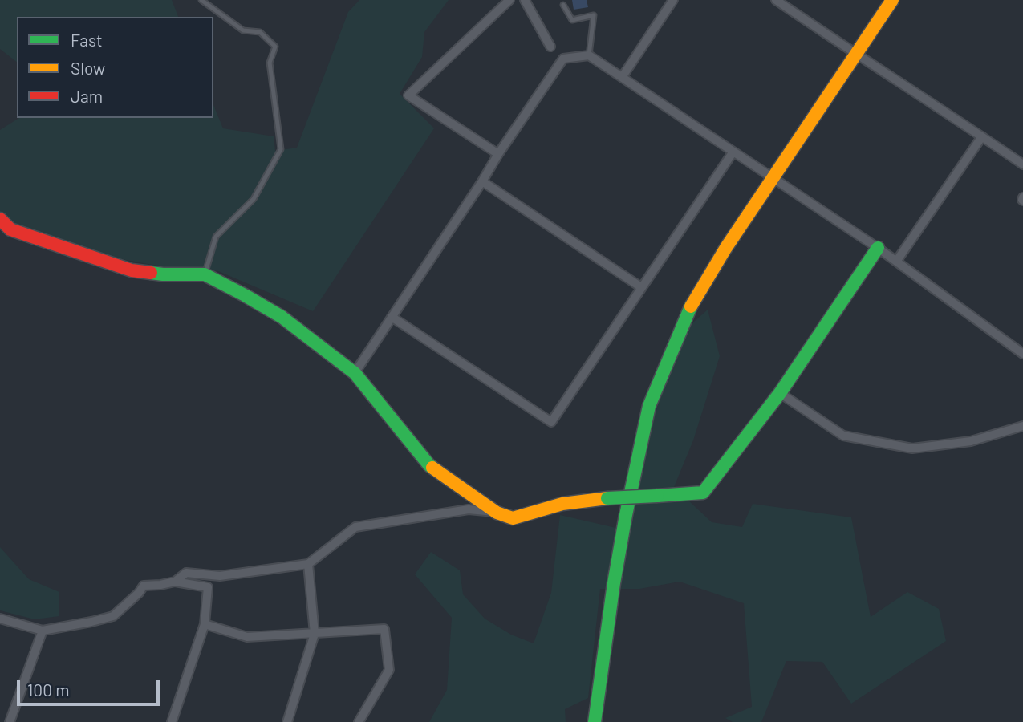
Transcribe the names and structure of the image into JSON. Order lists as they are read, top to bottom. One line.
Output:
{"legend":["Fast","Slow","Jam"],"scale_bar":"100 m"}
